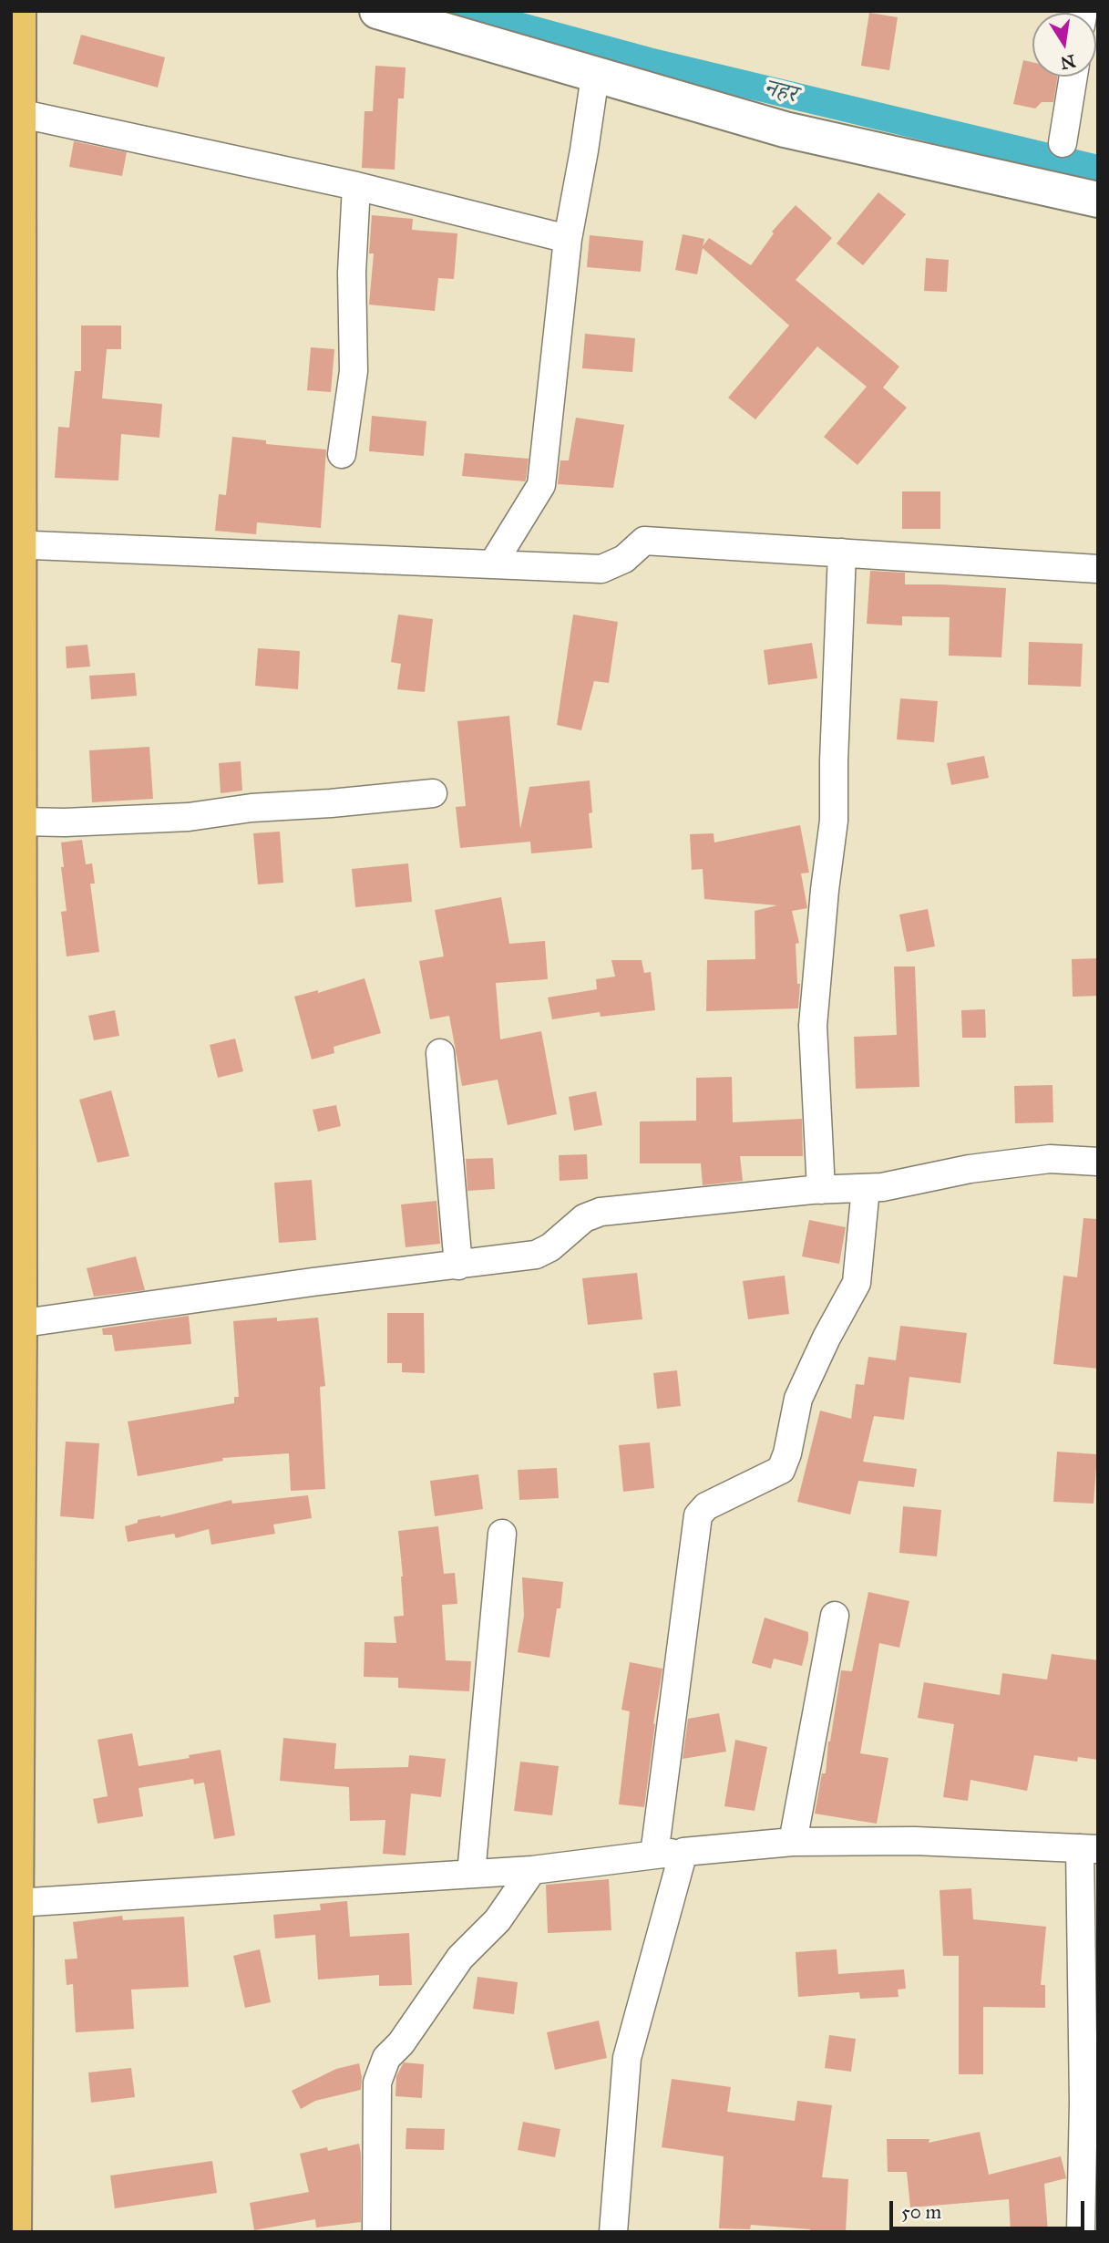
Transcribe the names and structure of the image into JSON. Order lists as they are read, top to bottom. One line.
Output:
{"water":["नहर"],"scale_bar":"50 m","north":"bottom"}
